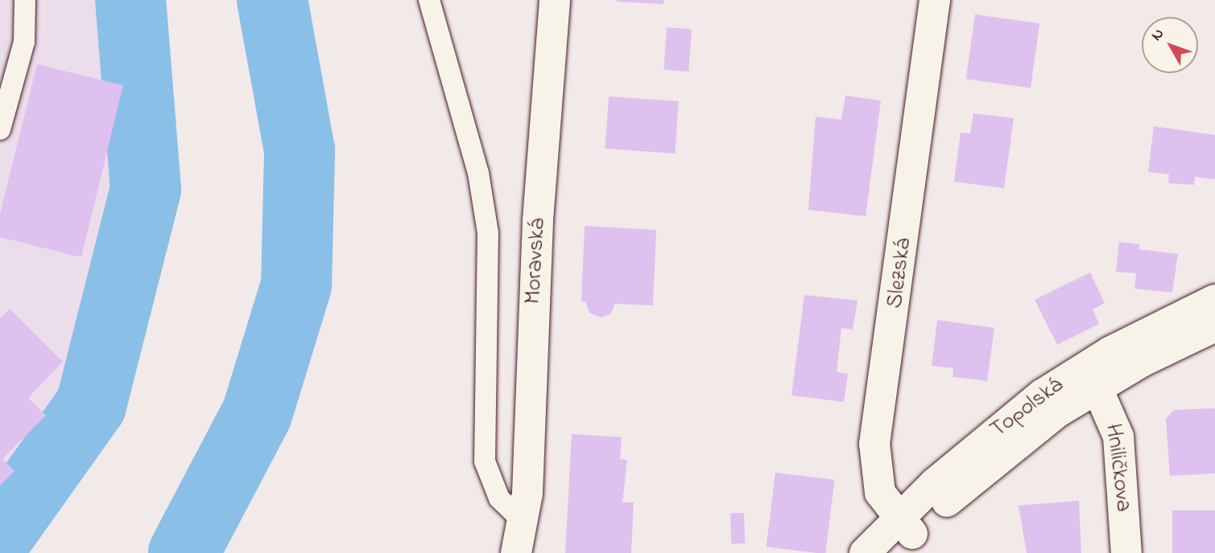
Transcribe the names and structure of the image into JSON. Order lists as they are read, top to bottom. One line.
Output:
{"streets":{"street":["Moravská","Slezská","Topolská","Hniličkova"]},"crossings":[["Slezská","Topolská"],["Topolská","Hniličkova"]],"north":"top left"}
